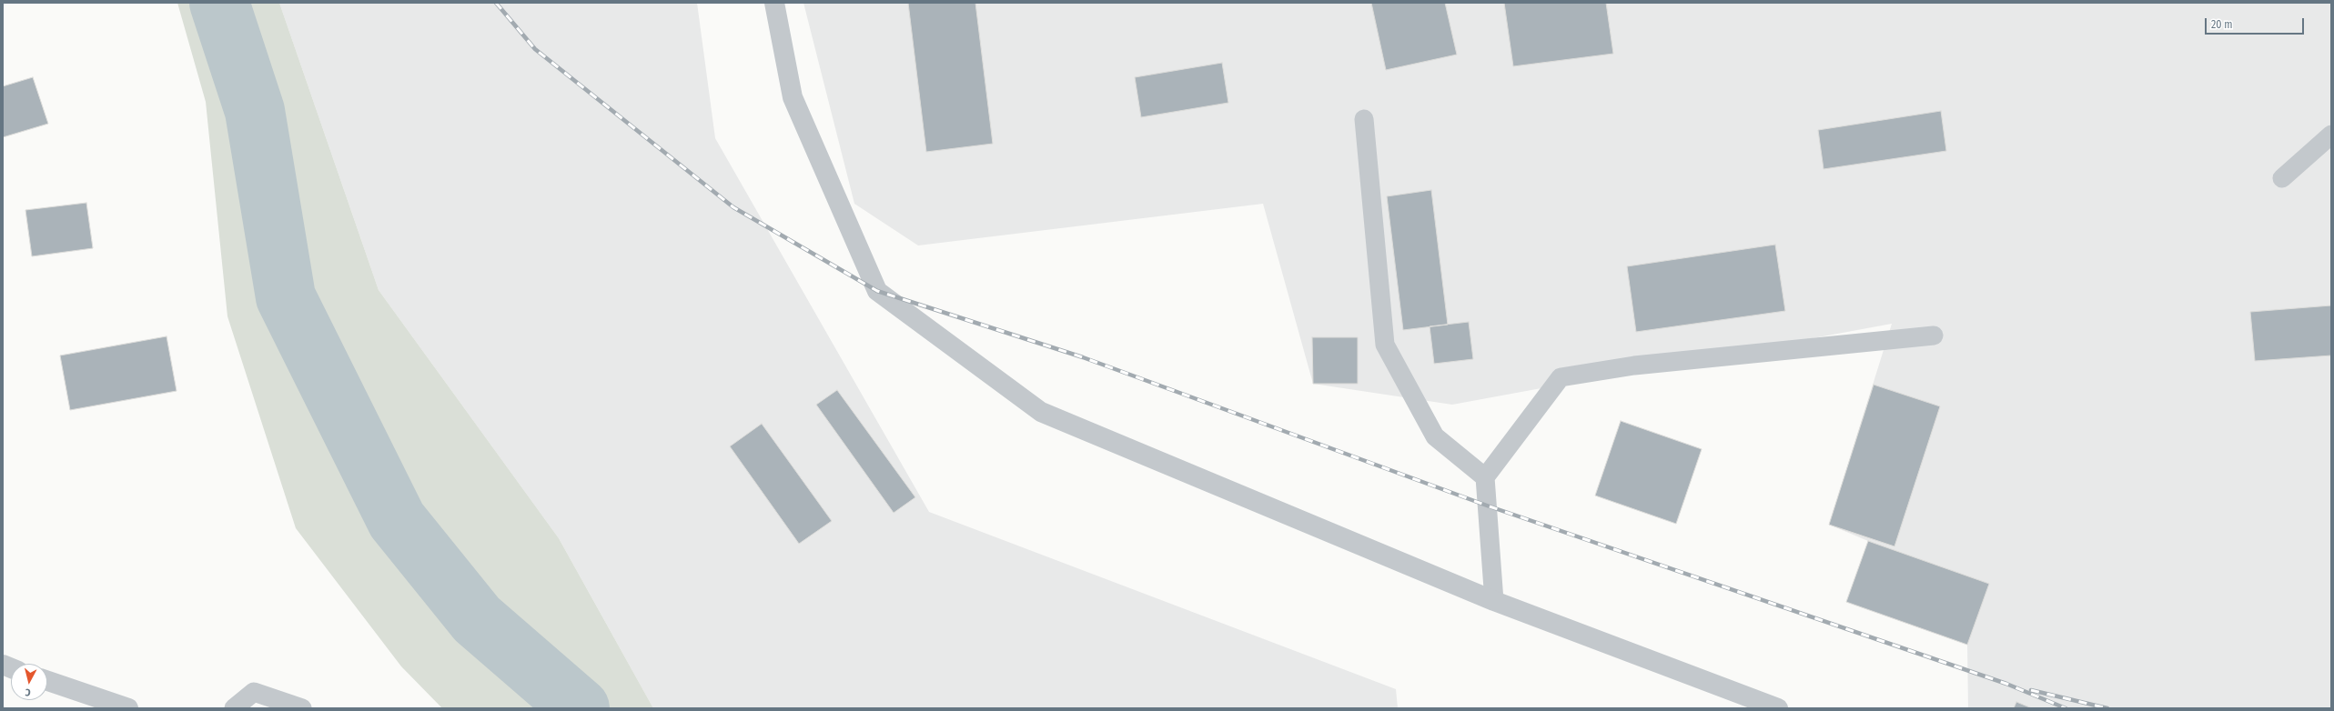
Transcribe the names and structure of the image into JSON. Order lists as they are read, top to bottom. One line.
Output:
{"scale_bar":"20 m","north":"bottom"}
